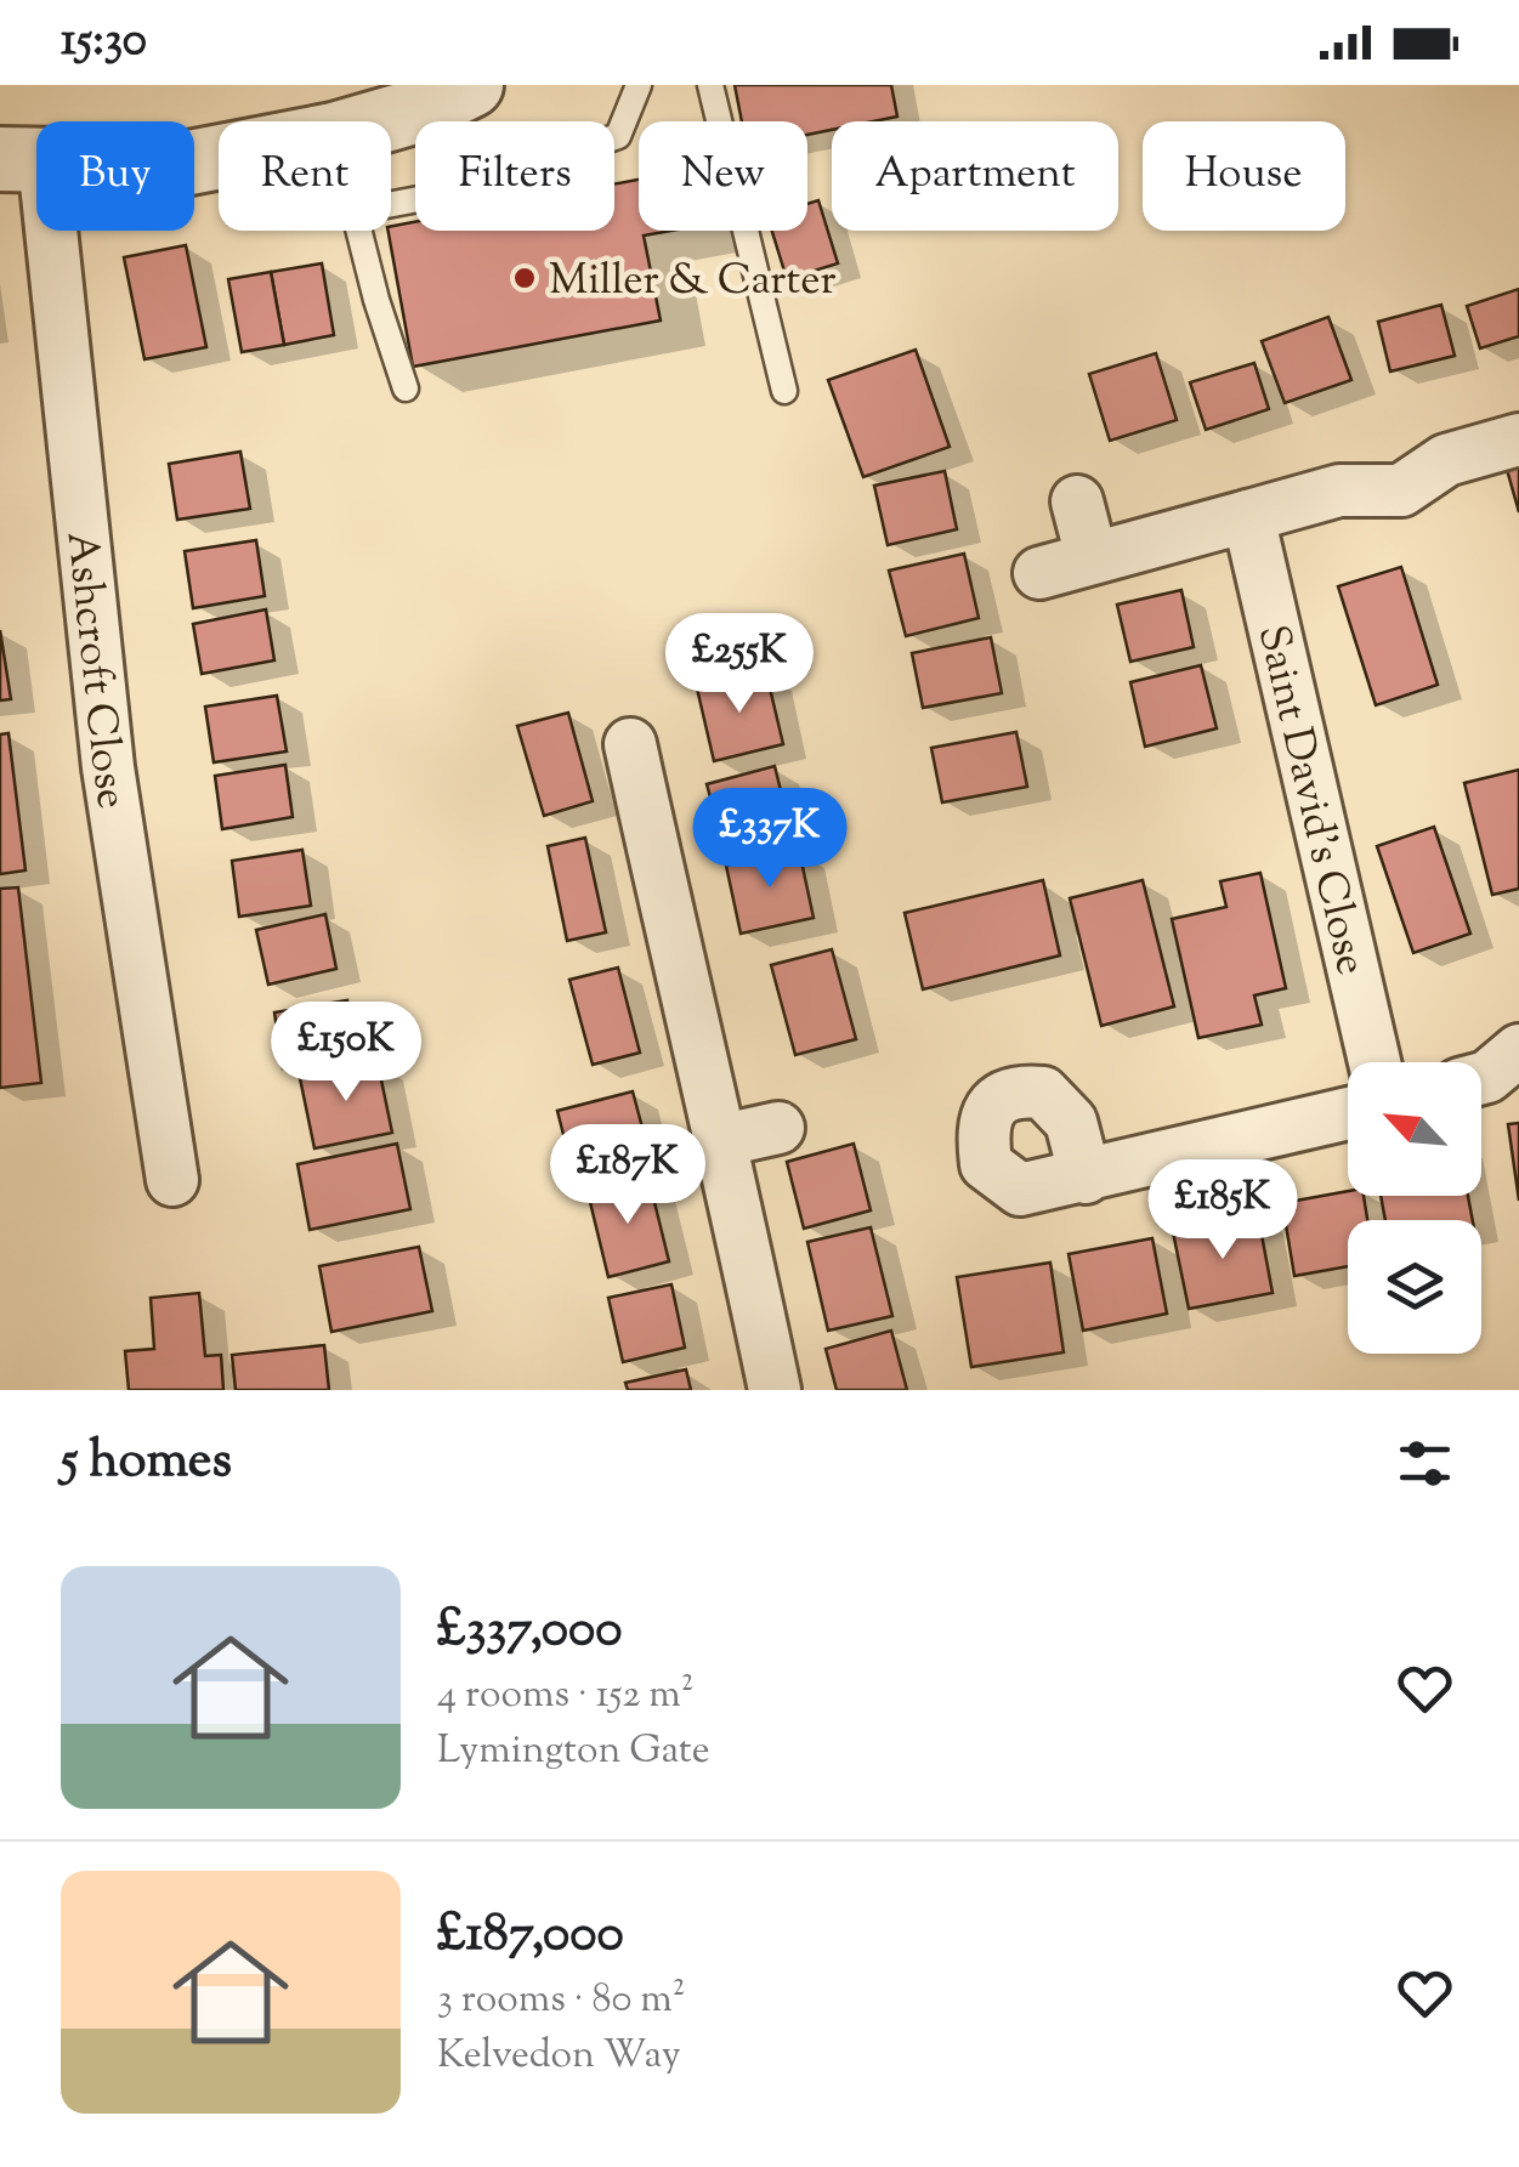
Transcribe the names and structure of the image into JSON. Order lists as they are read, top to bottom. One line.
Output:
{"streets":{"street":["Ashcroft Close","Saint David's Close"]},"places":["Miller & Carter"],"north":"top left","page":{"status":"15:30","chip":["Buy","Rent","Filters","New","Apartment","House"],"price":["£255K","£337K","£150K","£187K","£185K"],"heading":"5 homes","list":[{"name":"£337,000","note":"4 rooms · 152 m² · Lymington Gate"},{"name":"£187,000","note":"3 rooms · 80 m² · Kelvedon Way"}]}}
